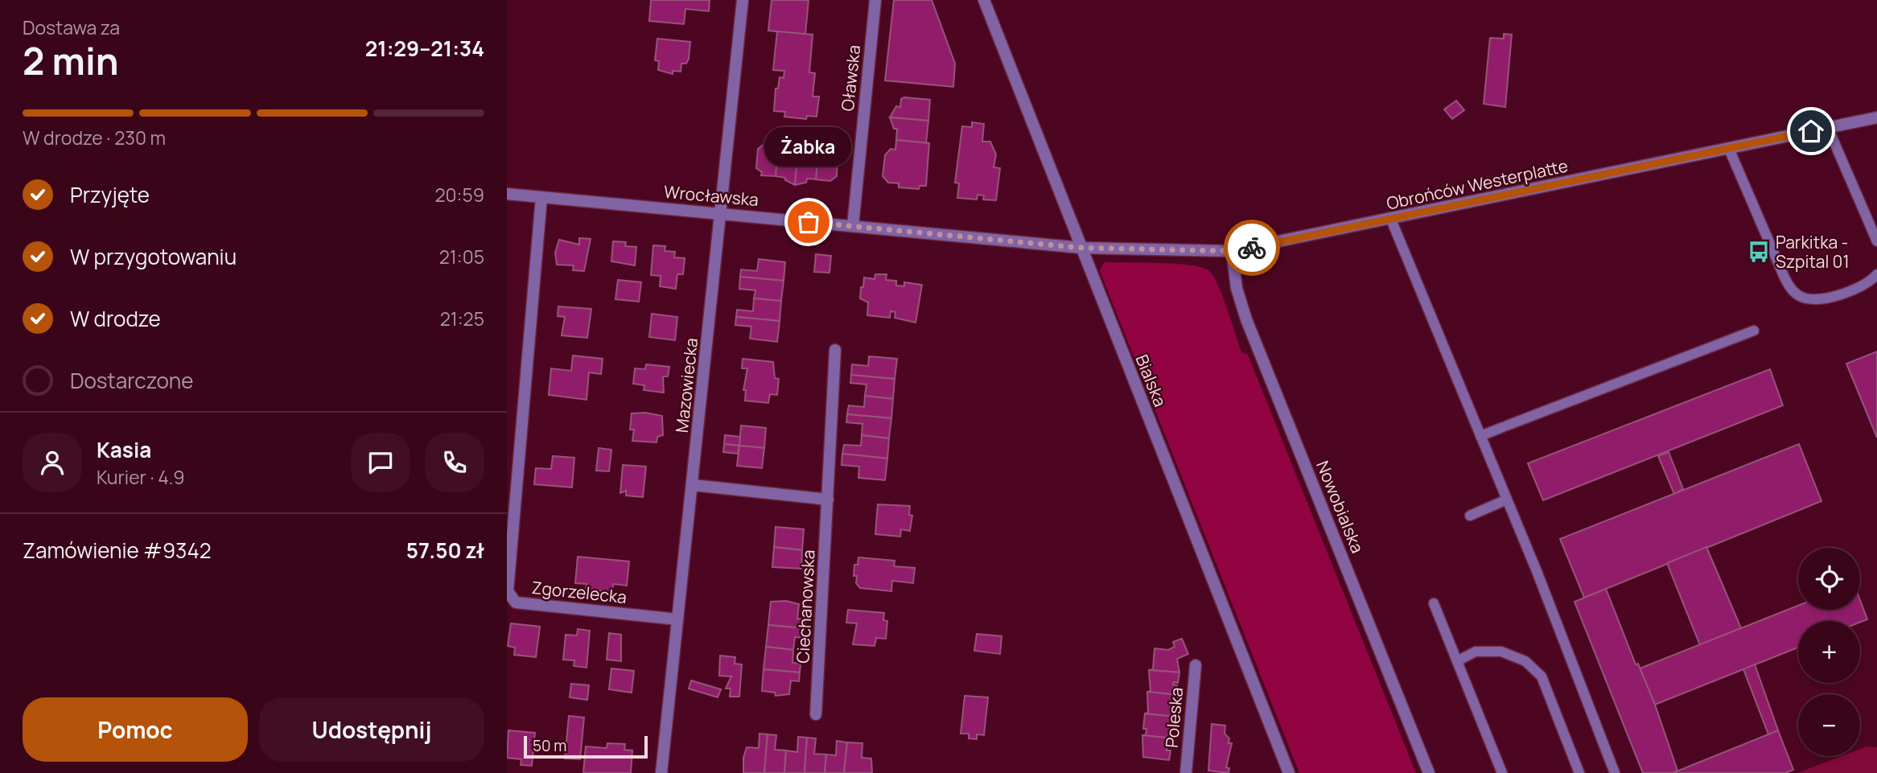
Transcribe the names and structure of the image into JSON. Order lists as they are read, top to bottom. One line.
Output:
{"streets":{"street":["Oławska","Obrońców Westerplatte","Wrocławska","Bialska","Mazowiecka","Nowobialska","Zgorzelecka","Ciechanowska","Poleska"]},"crossings":[["Oławska","Wrocławska"],["Obrońców Westerplatte","Wrocławska"],["Obrońców Westerplatte","Bialska"],["Obrońców Westerplatte","Nowobialska"],["Wrocławska","Bialska"],["Wrocławska","Mazowiecka"],["Wrocławska","Zgorzelecka"],["Mazowiecka","Zgorzelecka"]],"places":{"other":["Żabka"],"bus stop":["Parkitka - Szpital 01"]},"scale_bar":"50 m","page":{"heading":["2 min","Dostawa za","21:29–21:34"],"panel":["Kasia","Kurier · 4.9","Zamówienie #9342","57.50 zł"],"bar":"W drodze · 230 m","bubble":"Żabka","list":[["Przyjęte","20:59"],["W przygotowaniu","21:05"],["W drodze","21:25"],"Dostarczone"],"map_buttons":["+","−"],"buttons":["Pomoc","Udostępnij"],"scale":"50 m"}}
